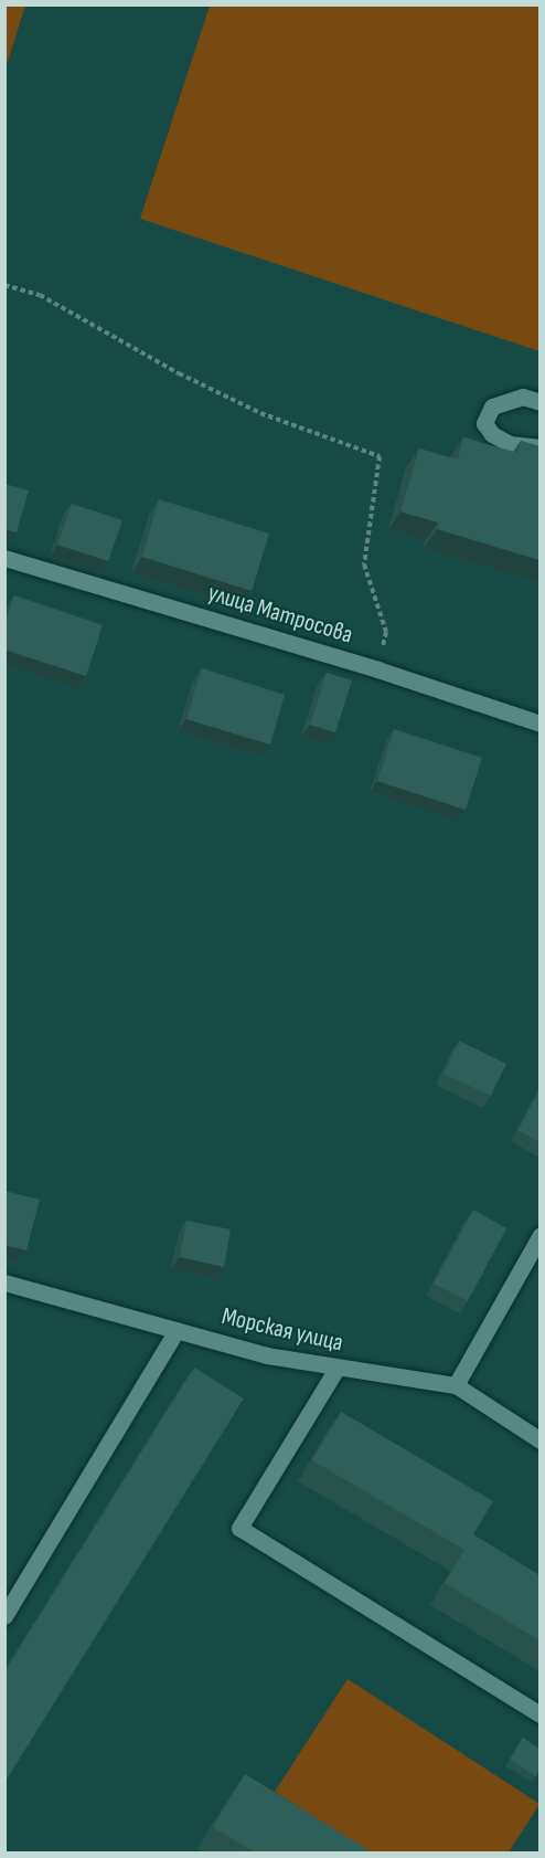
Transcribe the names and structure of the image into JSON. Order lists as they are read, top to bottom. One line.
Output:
{"streets":{"street":["улица Матросова","Морская улица"]}}
